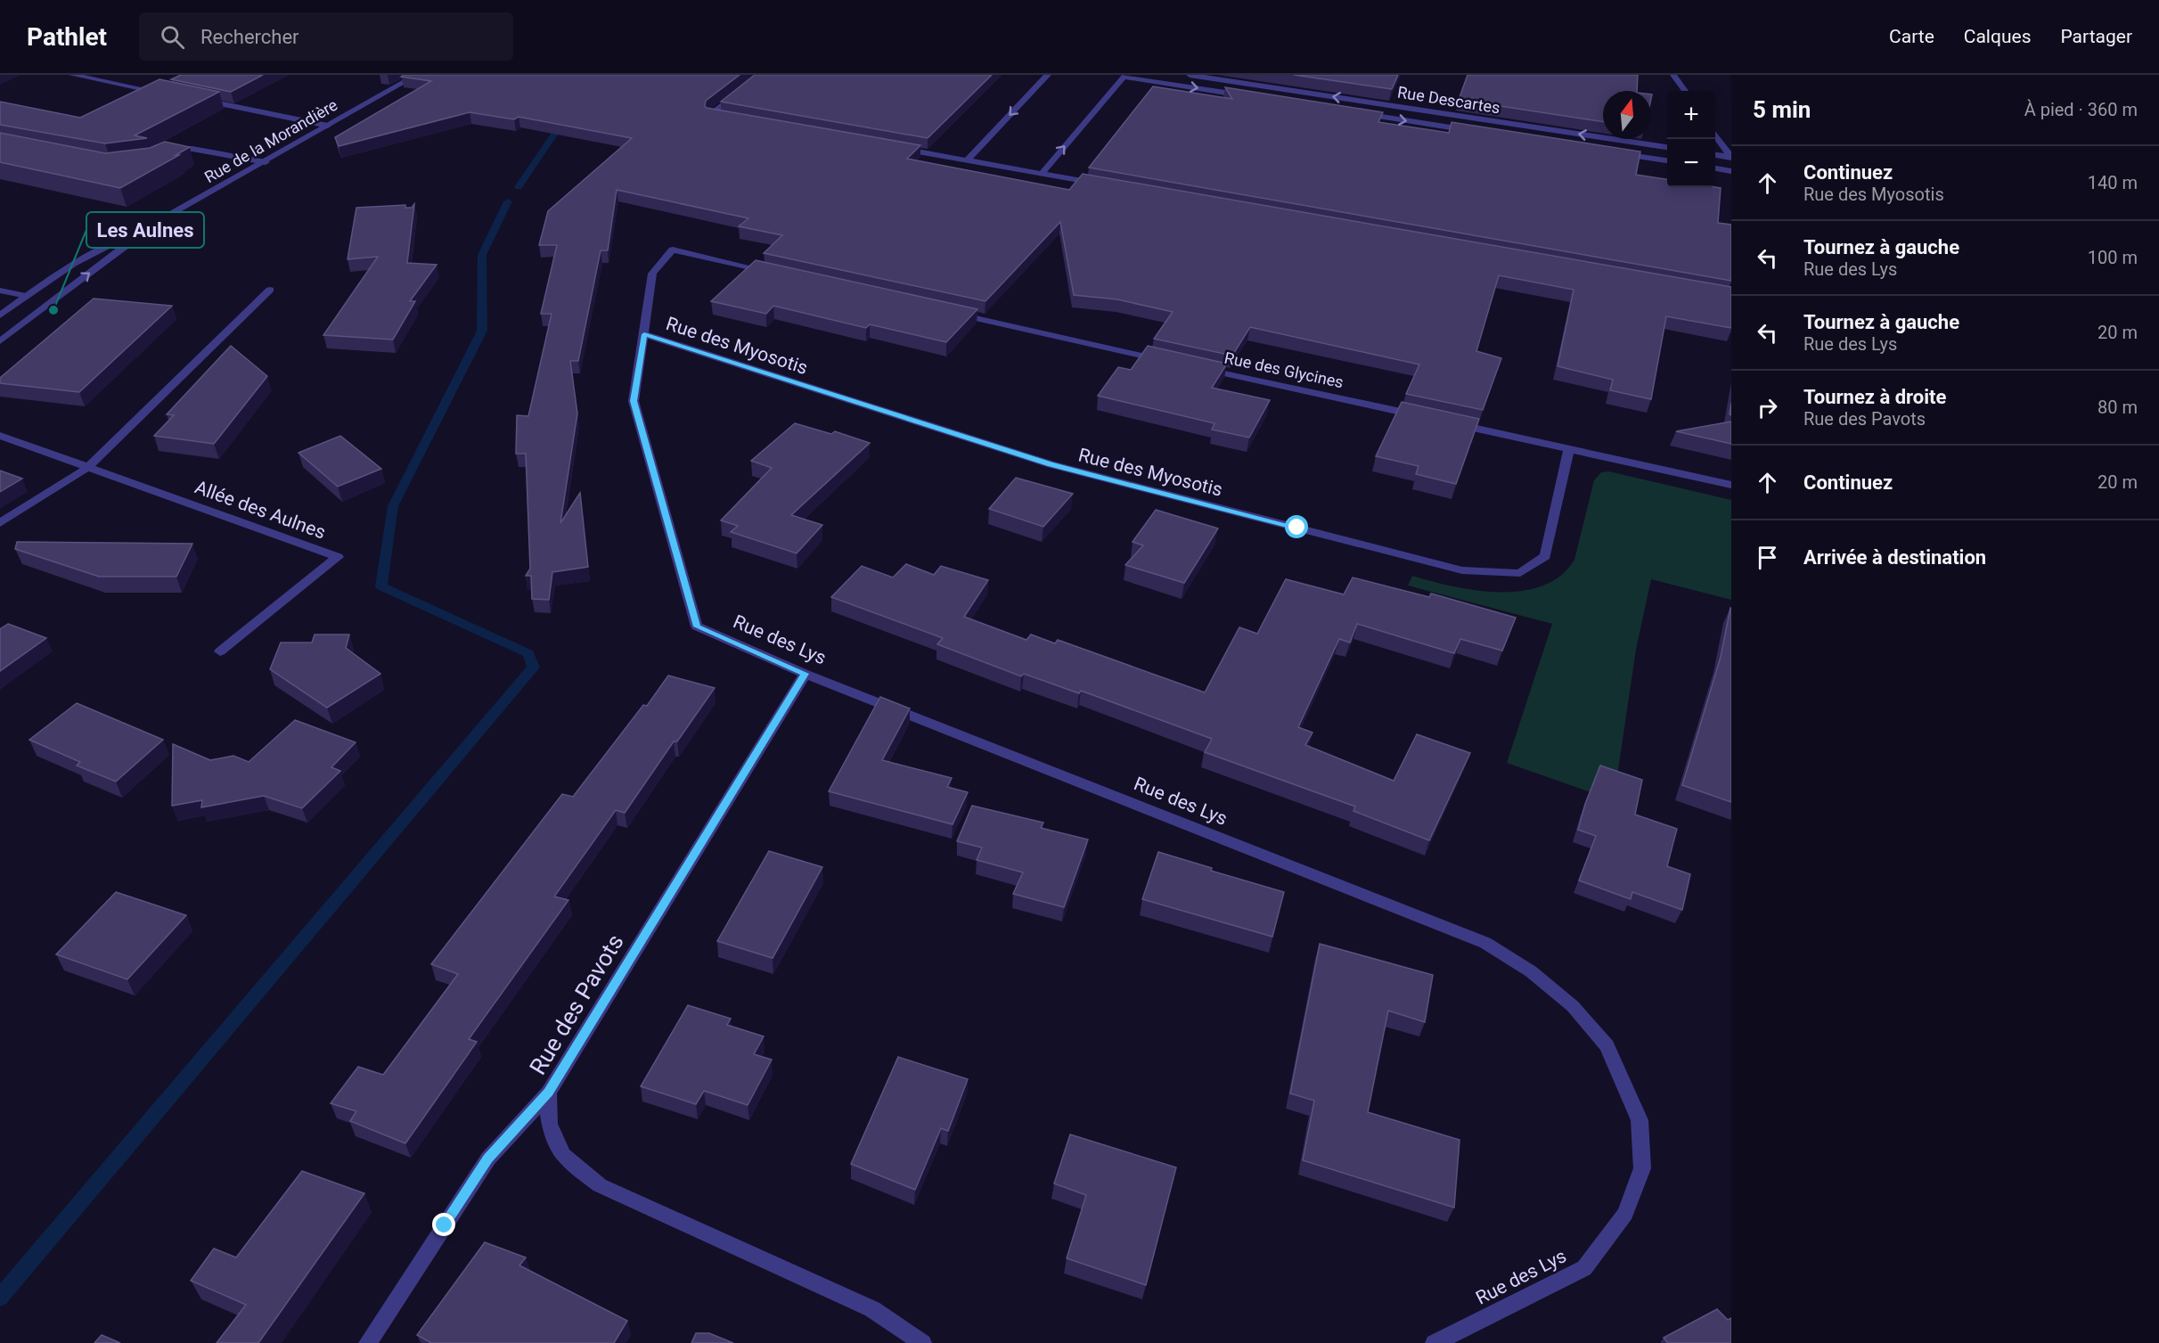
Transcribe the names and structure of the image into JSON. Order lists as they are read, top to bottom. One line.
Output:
{"streets":{"street":["Rue Descartes","Rue de la Morandière","Rue des Myosotis","Rue des Glycines","Allée des Aulnes","Rue des Lys","Rue des Pavots"]},"crossings":[["Rue des Myosotis","Rue des Lys"],["Rue des Lys","Rue des Pavots"]],"places":["Les Aulnes"],"north":"top","page":{"header":"Pathlet","search":"Rechercher","nav":["Carte","Calques","Partager"],"heading":["5 min","À pied · 360 m"],"map_buttons":["+","−"],"list":[["Continuez","Rue des Myosotis","140 m"],["Tournez à gauche","Rue des Lys","100 m"],["Tournez à gauche","Rue des Lys","20 m"],["Tournez à droite","Rue des Pavots","80 m"],["Continuez","20 m"],"Arrivée à destination"]}}
